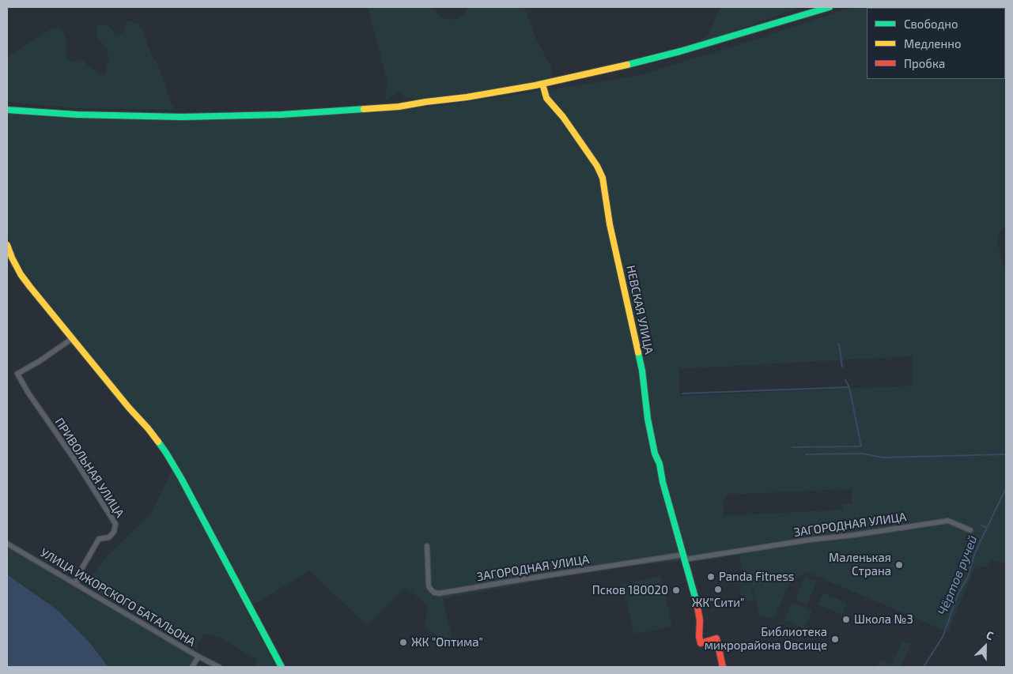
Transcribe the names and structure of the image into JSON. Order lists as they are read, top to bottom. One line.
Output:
{"streets":{"main road":["НЕВСКАЯ УЛИЦА"],"street":["ПРИВОЛЬНАЯ УЛИЦА","ЗАГОРОДНАЯ УЛИЦА","УЛИЦА ИЖОРСКОГО БАТАЛЬОНА"]},"crossings":[["НЕВСКАЯ УЛИЦА","ЗАГОРОДНАЯ УЛИЦА"],["ПРИВОЛЬНАЯ УЛИЦА","УЛИЦА ИЖОРСКОГО БАТАЛЬОНА"]],"water":["Чёртов ручей"],"places":["Маленькая Страна","Panda Fitness","ЖК\"Сити\"","Псков 180020","Школа №3","Библиотека микрорайона Овсище","ЖК \"Оптима\""],"legend":["Свободно","Медленно","Пробка"],"north":"top right"}
